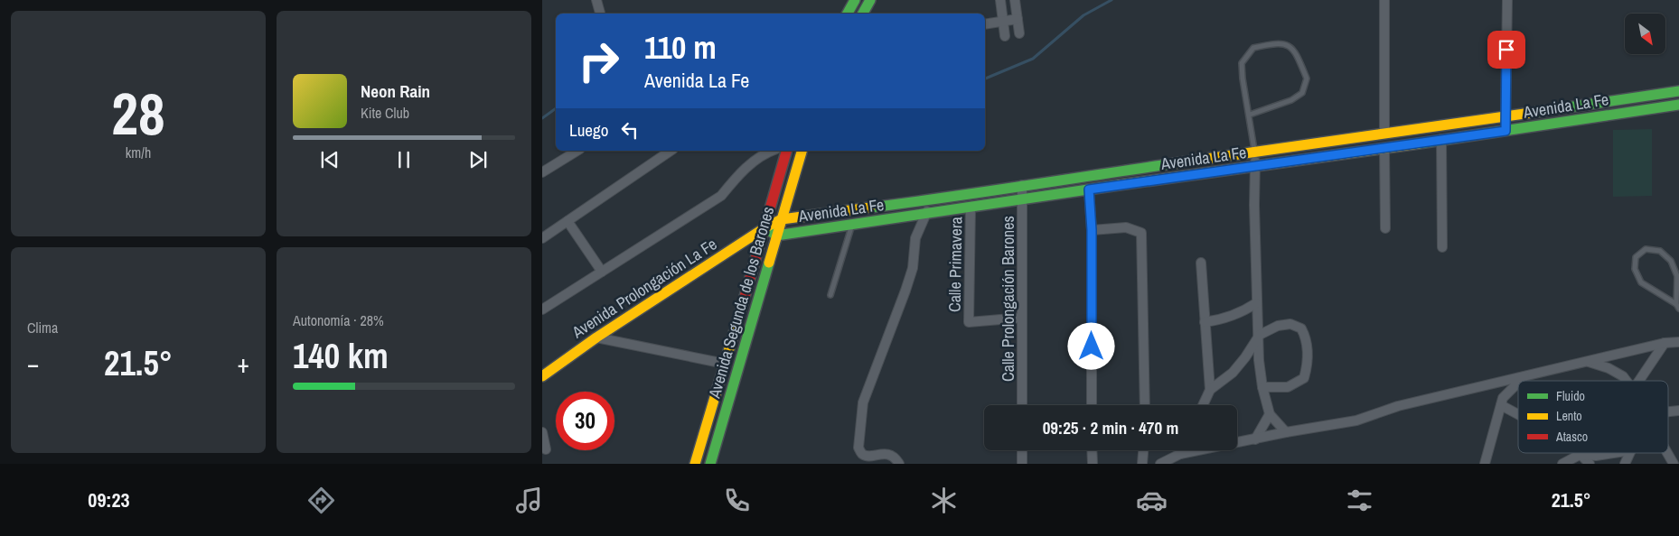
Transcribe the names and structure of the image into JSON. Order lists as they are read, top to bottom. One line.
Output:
{"streets":{"street":["Avenida La Fe","Calle Primavera","Avenida Prolongación La Fe","Calle Prolongación Barones","Avenida Segunda de los Barones"]},"crossings":[["Avenida La Fe","Calle Primavera"],["Avenida La Fe","Avenida Prolongación La Fe"],["Avenida La Fe","Calle Prolongación Barones"],["Avenida La Fe","Avenida Segunda de los Barones"],["Calle Primavera","Calle Prolongación Barones"],["Avenida Prolongación La Fe","Avenida Segunda de los Barones"]],"legend":["Fluido","Lento","Atasco"],"north":"bottom right","page":{"tile":[["28","km/h"],"Clima",["Autonomía · 28%","140 km"]],"turn":["110 m","Avenida La Fe"],"song":["Neon Rain","Kite Club"],"then":"Luego","heat":["−","21.5°","+"],"limit":"30","trip":"09:25 · 2 min · 470 m","tabs":["09:23","21.5°"]}}
